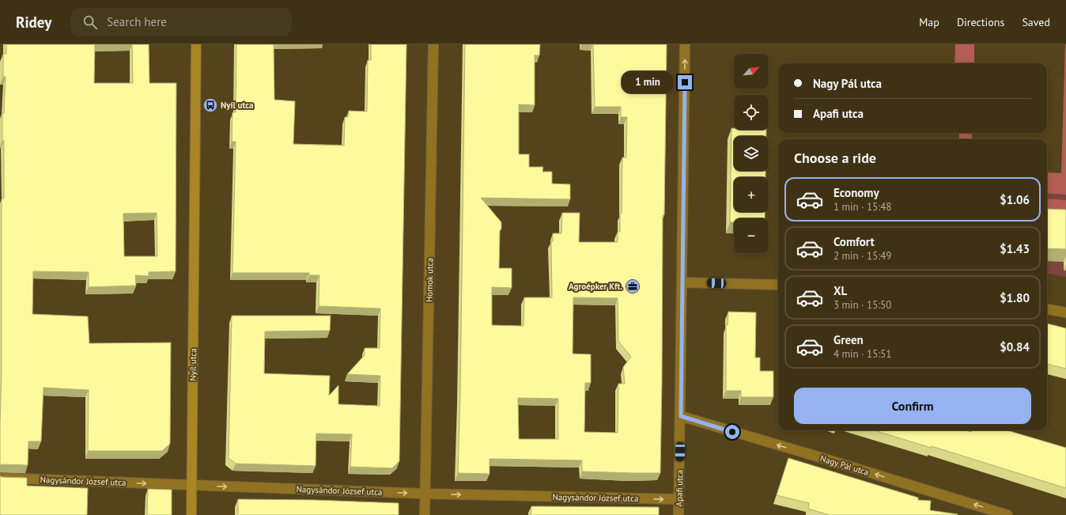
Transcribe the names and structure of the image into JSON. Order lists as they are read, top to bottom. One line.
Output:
{"streets":{"main road":["Nyíl utca"],"street":["Homok utca","Nagy Pál utca","Nagysándor József utca","Apafi utca"]},"crossings":[["Homok utca","Nagysándor József utca"],["Nyíl utca","Nagysándor József utca"],["Nagy Pál utca","Apafi utca"],["Nagysándor József utca","Apafi utca"]],"one_way":["Nagy Pál utca","Nagysándor József utca","Apafi utca"],"places":{"bus stop":["Nyíl utca"],"office":["Agroépker Kft."]},"north":"top right","page":{"header":"Ridey","search":"Search here","nav":["Map","Directions","Saved"],"map_buttons":["+","−"],"banner":["Nagy Pál utca","Apafi utca"],"bubble":"1 min","heading":"Choose a ride","list":[{"name":"Economy","note":"1 min · 15:48","value":"$1.06"},{"name":"Comfort","note":"2 min · 15:49","value":"$1.43"},{"name":"XL","note":"3 min · 15:50","value":"$1.80"},{"name":"Green","note":"4 min · 15:51","value":"$0.84"}],"buttons":"Confirm"}}
